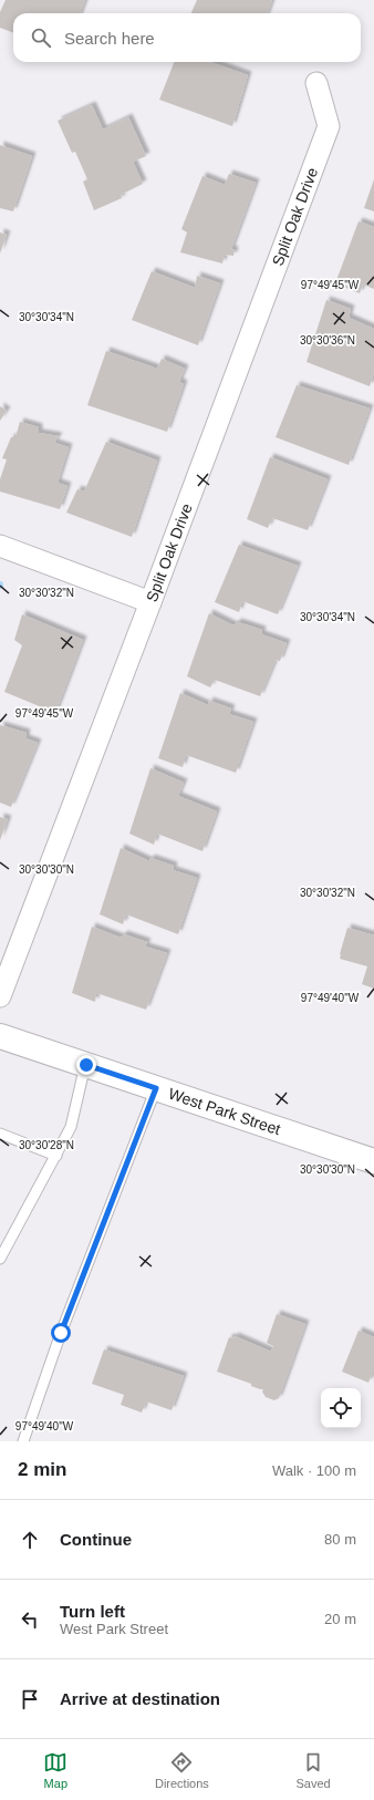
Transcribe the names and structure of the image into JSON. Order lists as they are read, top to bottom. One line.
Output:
{"streets":{"street":["Split Oak Drive","West Park Street"]},"page":{"search":"Search here","heading":["2 min","Walk · 100 m"],"list":[["Continue","80 m"],["Turn left","West Park Street","20 m"],"Arrive at destination"],"nav":["Map","Directions","Saved"]},"coordinates":["97°49'45\"W","30°30'34\"N","30°30'36\"N","30°30'32\"N","30°30'30\"N","97°49'40\"W","30°30'28\"N"]}
